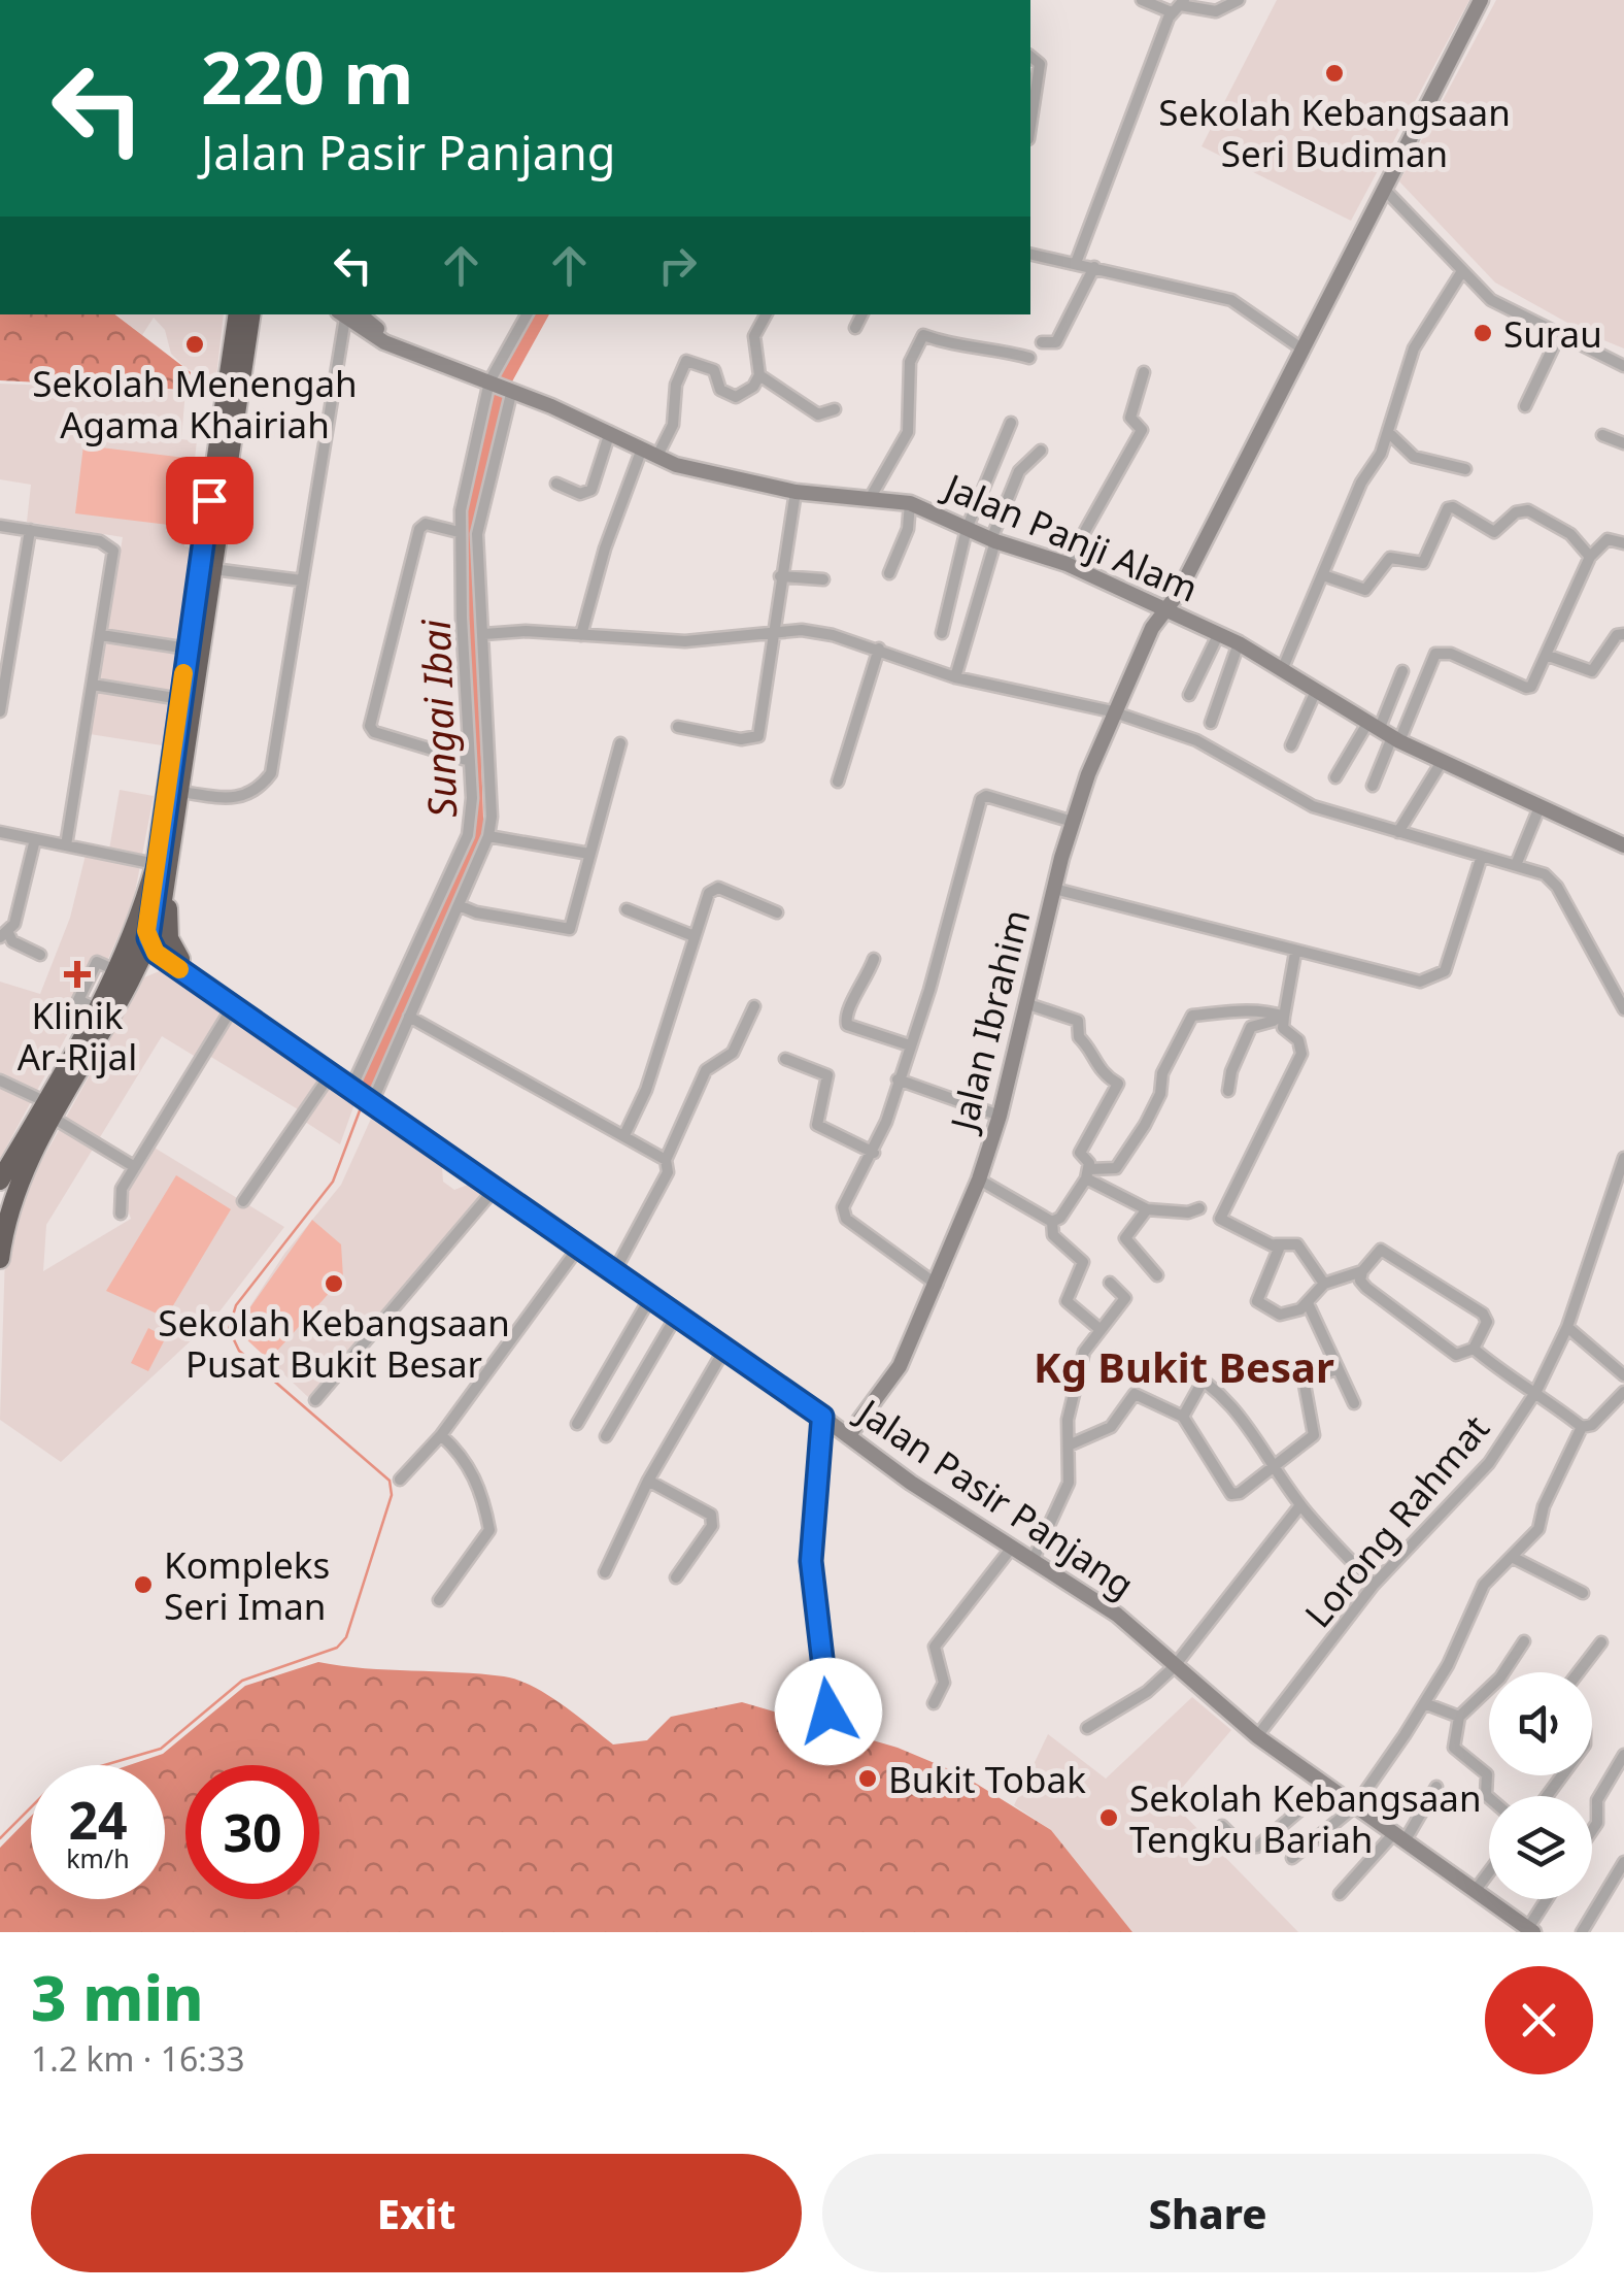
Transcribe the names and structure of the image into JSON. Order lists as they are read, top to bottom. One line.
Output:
{"streets":{"main road":["Jalan Panji Alam","Jalan Ibrahim","Jalan Pasir Panjang"],"street":["Lorong Rahmat"]},"crossings":[["Jalan Panji Alam","Jalan Ibrahim"],["Jalan Ibrahim","Jalan Pasir Panjang"],["Jalan Pasir Panjang","Lorong Rahmat"]],"districts":["Kg Bukit Besar"],"water":["Sungai Ibai"],"places":{"other":["Sekolah Kebangsaan Seri Budiman","Surau","Sekolah Menengah Agama Khairiah","Sekolah Kebangsaan Pusat Bukit Besar","Kompleks Seri Iman","Bukit Tobak","Sekolah Kebangsaan Tengku Bariah"],"health":["Klinik Ar-Rijal"]},"page":{"turn":["220 m","Jalan Pasir Panjang"],"speed":"24 km/h","limit":"30","heading":["3 min","1.2 km · 16:33"],"buttons":["Exit","Share"]}}
